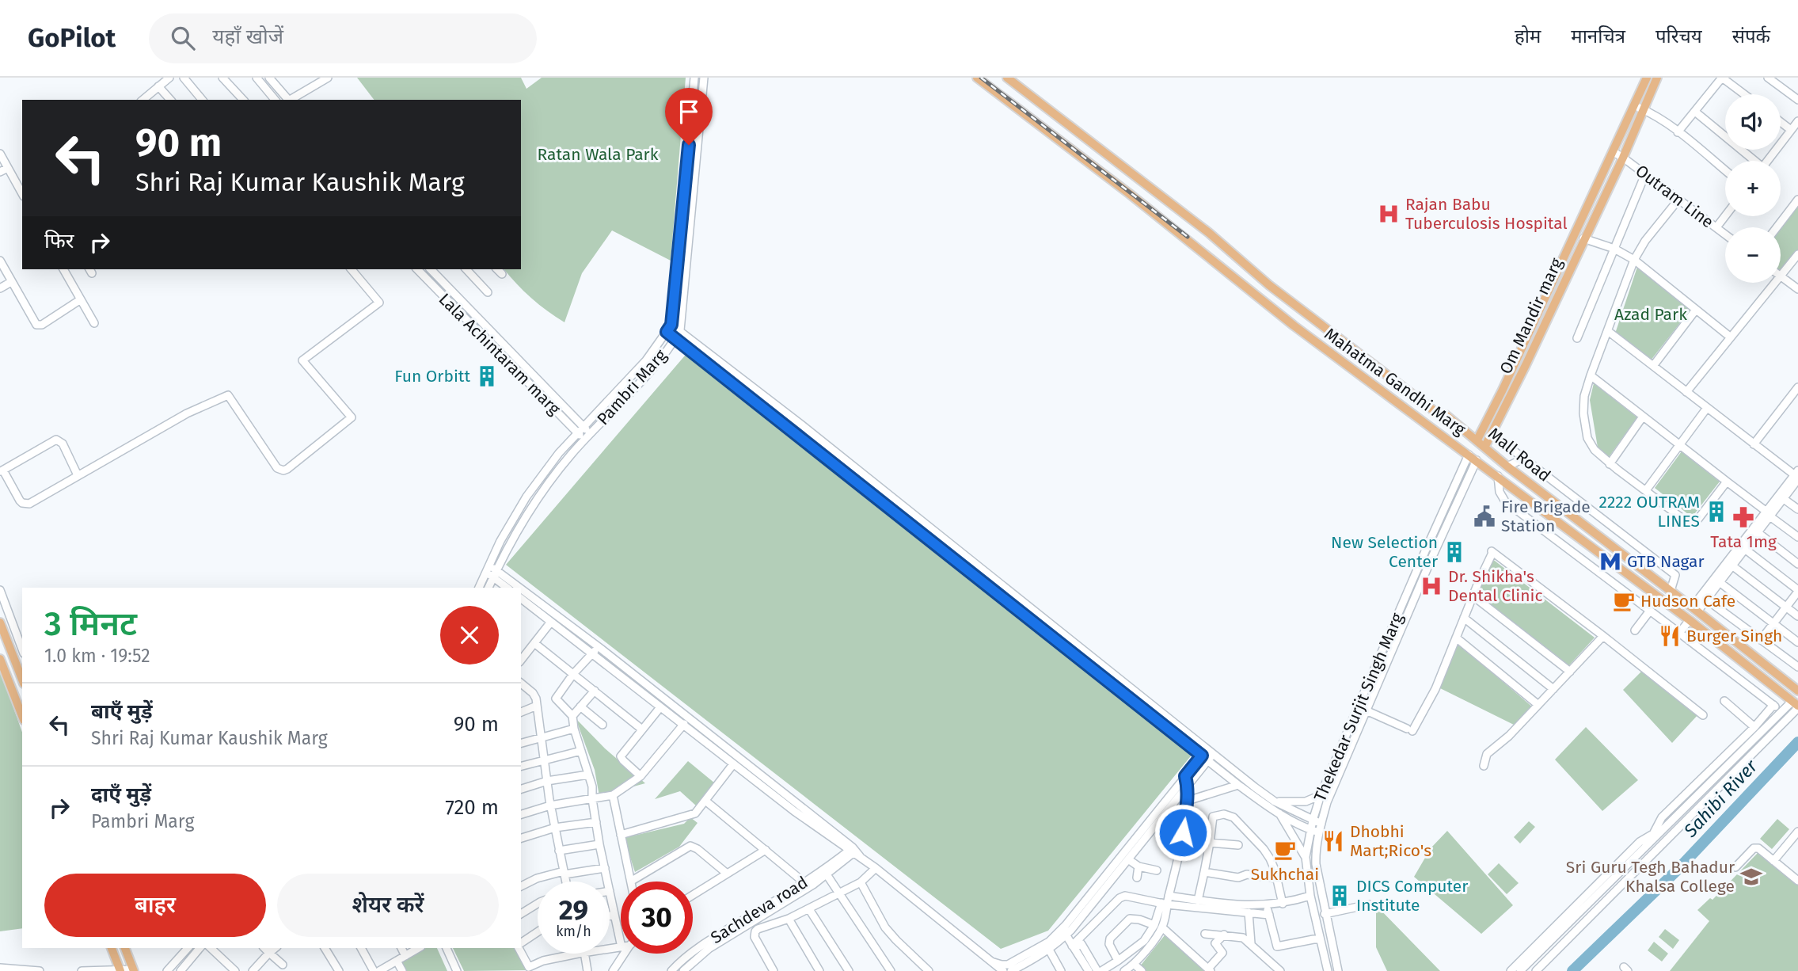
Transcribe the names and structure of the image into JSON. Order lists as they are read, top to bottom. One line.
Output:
{"streets":{"main road":["Om Mandir marg","Mahatma Gandhi Marg","Mall Road"],"street":["Outram Line","Lala Achintaram marg","Pambri Marg","Thekedar Surjit Singh Marg","Sachdeva road"]},"crossings":[["Outram Line","Om Mandir marg"],["Om Mandir marg","Mall Road"],["Lala Achintaram marg","Pambri Marg"],["Mahatma Gandhi Marg","Thekedar Surjit Singh Marg"]],"water":["Sahibi River"],"parks":["Ratan Wala Park","Azad Park"],"places":{"hospital":["Rajan Babu Tuberculosis Hospital","Dr. Shikha's Dental Clinic"],"building":["Fun Orbitt","2222 OUTRAM LINES","New Selection Center","DICS Computer Institute"],"public building":["Fire Brigade Station"],"pharmacy":["Tata 1mg"],"metro station":["GTB Nagar"],"cafe":["Hudson Cafe","Sukhchai"],"restaurant":["Burger Singh","Dhobhi Mart;Rico's"],"school or university":["Sri Guru Tegh Bahadur Khalsa College"]},"page":{"header":"GoPilot","search":"यहाँ खोजें","nav":["होम","मानचित्र","परिचय","संपर्क"],"map_buttons":["+","−"],"turn":["90 m","Shri Raj Kumar Kaushik Marg"],"then":"फिर","heading":["3 मिनट","1.0 km · 19:52"],"list":[{"name":"बाएँ मुड़ें","note":"Shri Raj Kumar Kaushik Marg","value":"90 m"},{"name":"दाएँ मुड़ें","note":"Pambri Marg","value":"720 m"}],"buttons":["बाहर","शेयर करें"],"speed":"29 km/h","limit":"30"}}
